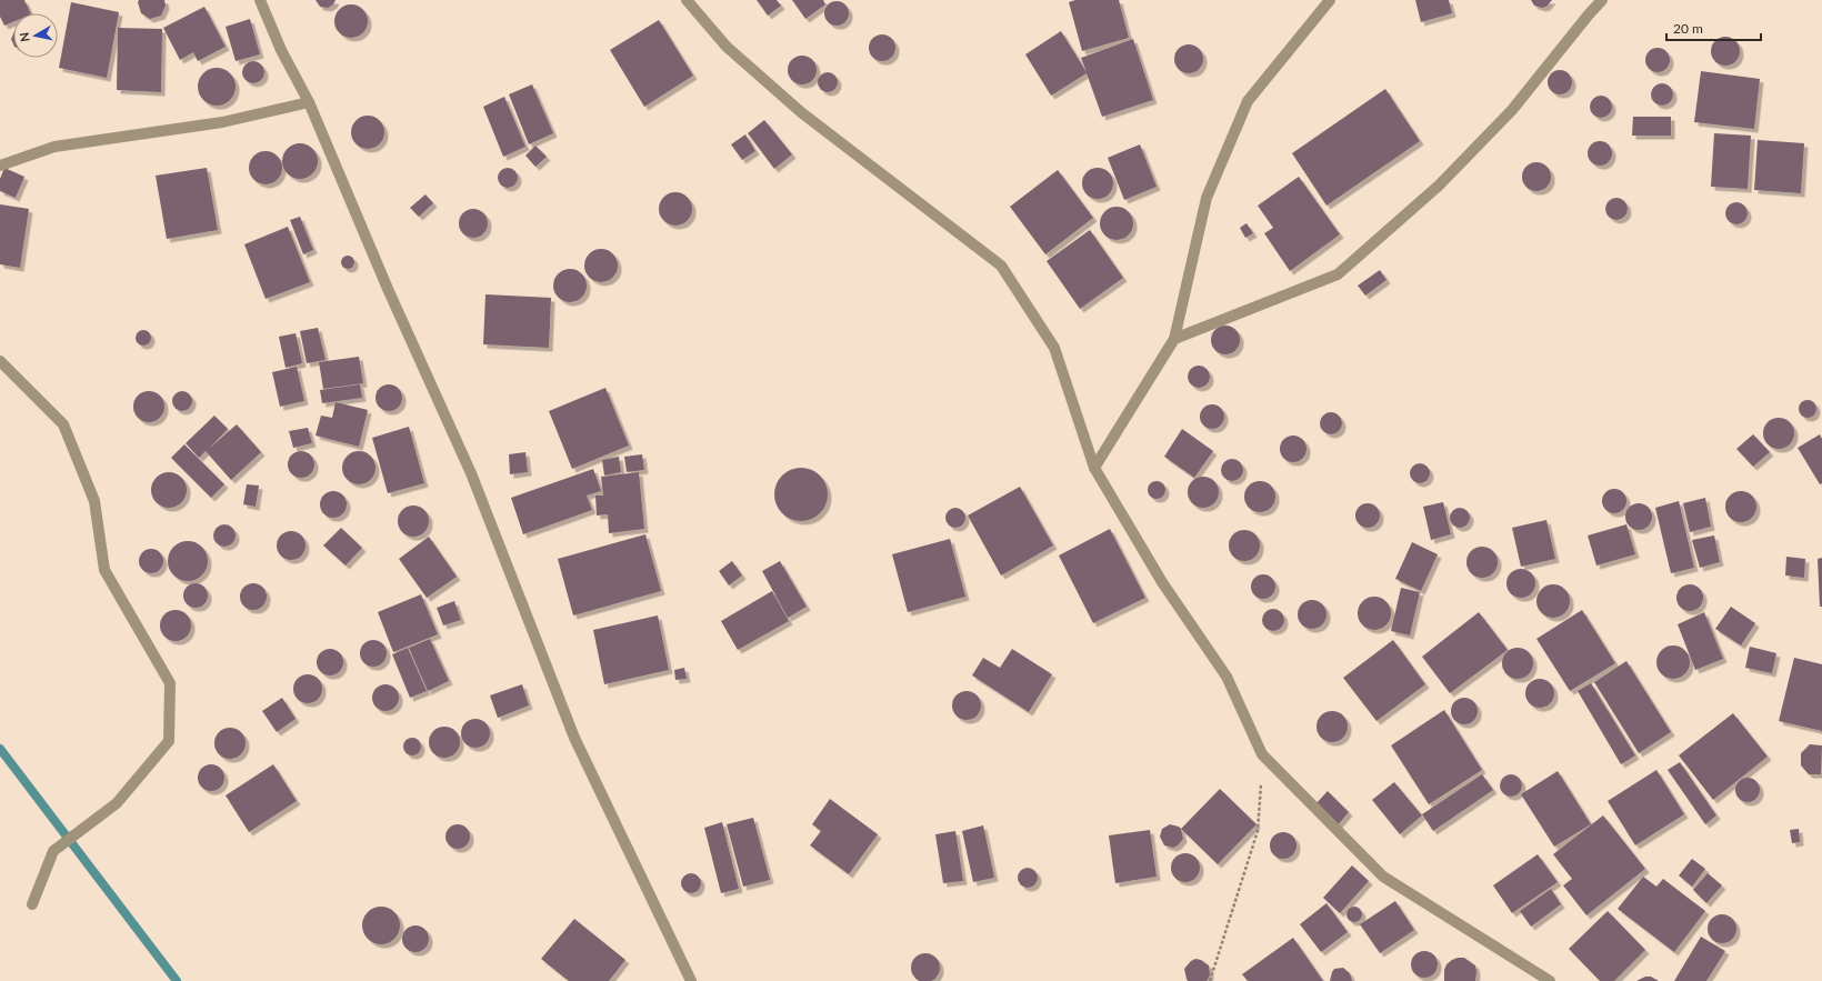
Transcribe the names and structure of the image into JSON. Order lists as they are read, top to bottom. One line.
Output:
{"scale_bar":"20 m","north":"left"}
